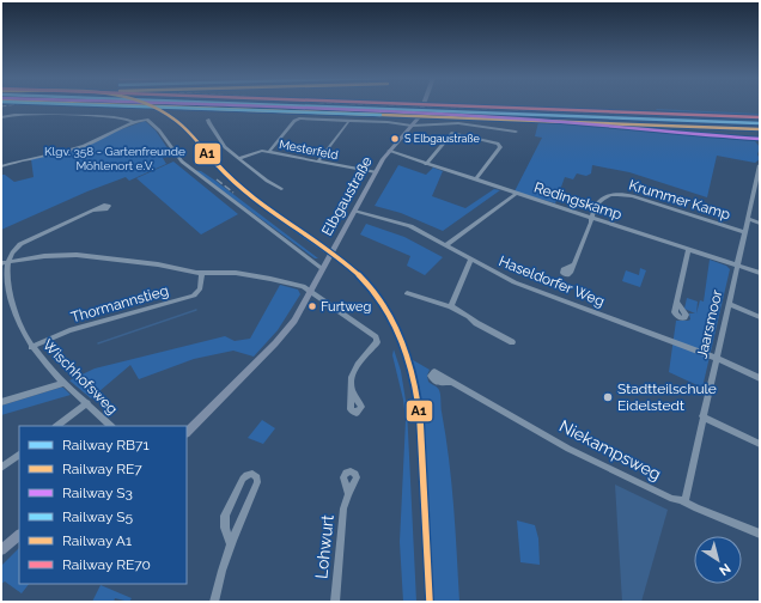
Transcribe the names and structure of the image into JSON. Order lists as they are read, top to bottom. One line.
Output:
{"streets":{"main road":["Elbgaustraße"],"street":["Mesterfeld","Krummer Kamp","Redingskamp","Haseldorfer Weg","Thormannstieg","Jaarsmoor","Wischhofsweg","Niekampsweg","Lohwurt"]},"crossings":[["Mesterfeld","Elbgaustraße"],["Elbgaustraße","Redingskamp"],["Elbgaustraße","Haseldorfer Weg"],["Krummer Kamp","Redingskamp"],["Krummer Kamp","Jaarsmoor"],["Redingskamp","Jaarsmoor"],["Haseldorfer Weg","Jaarsmoor"],["Thormannstieg","Wischhofsweg"],["Jaarsmoor","Niekampsweg"]],"parks":["Klgv. 358 - Gartenfreunde Möhlenort e.V."],"places":["S Elbgaustraße","Furtweg","Stadtteilschule Eidelstedt"],"lines":["rail line RB71","rail line RE7","rail line S3","rail line S5","rail line A1","rail line RE70"],"legend":["Railway RB71","Railway RE7","Railway S3","Railway S5","Railway A1","Railway RE70"],"north":"bottom right"}
